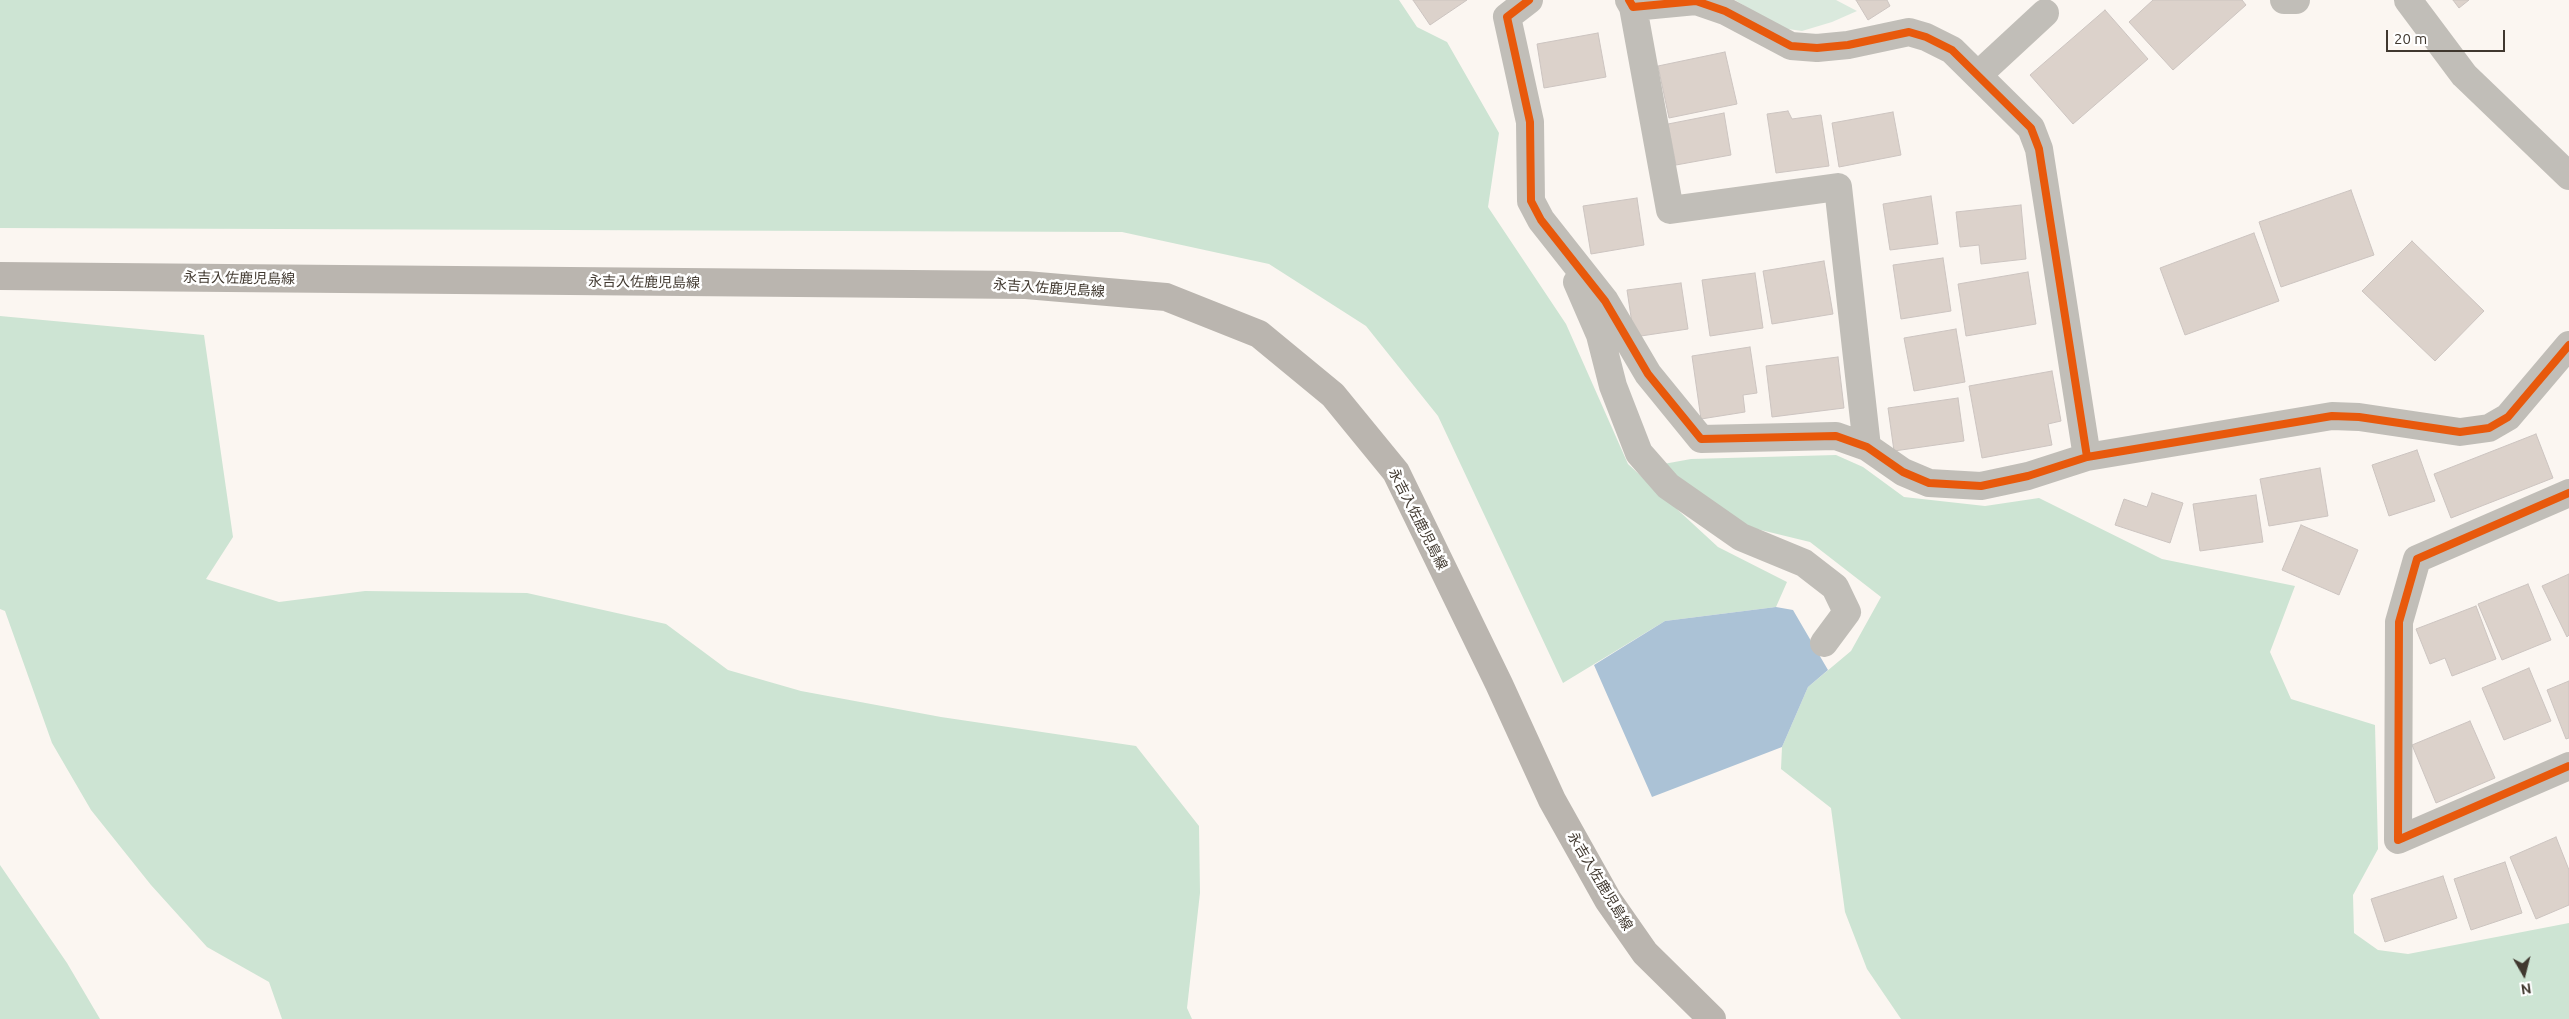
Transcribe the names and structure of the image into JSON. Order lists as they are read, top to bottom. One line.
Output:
{"streets":{"main road":["永吉入佐鹿児島線"]},"scale_bar":"20 m","north":"bottom"}
